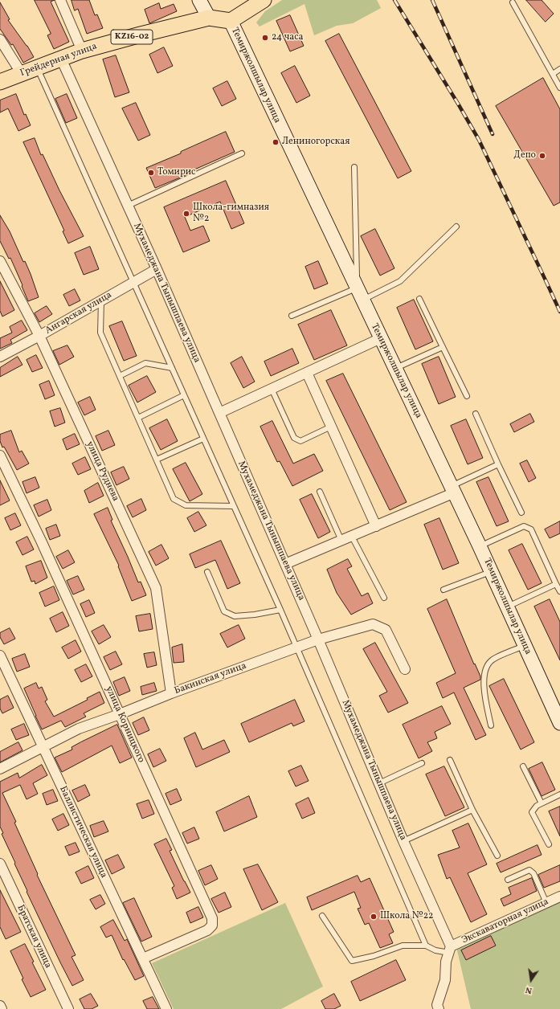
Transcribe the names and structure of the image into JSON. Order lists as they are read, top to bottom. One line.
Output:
{"streets":{"main road":["KZ16-02","Грейдерная улица"],"street":["Темиржолшылар улица","Мухамеджана Тынышпаева улица","Ангарская улица","улица Руднева","Бакинская улица","улица Корницкого","Баллистическая улица","Экскаваторная улица","Братская улица"]},"crossings":[["Грейдерная улица","Темиржолшылар улица"],["Грейдерная улица","Мухамеджана Тынышпаева улица"],["Мухамеджана Тынышпаева улица","Ангарская улица"],["Мухамеджана Тынышпаева улица","Бакинская улица"],["Мухамеджана Тынышпаева улица","Экскаваторная улица"],["Ангарская улица","улица Руднева"],["улица Руднева","Бакинская улица"],["Бакинская улица","улица Корницкого"],["Бакинская улица","Баллистическая улица"],["улица Корницкого","Баллистическая улица"]],"places":["24 часа","Лениногорская","Депо","Томирис","Школа-гимназия №2","Школа №22"],"north":"bottom"}
